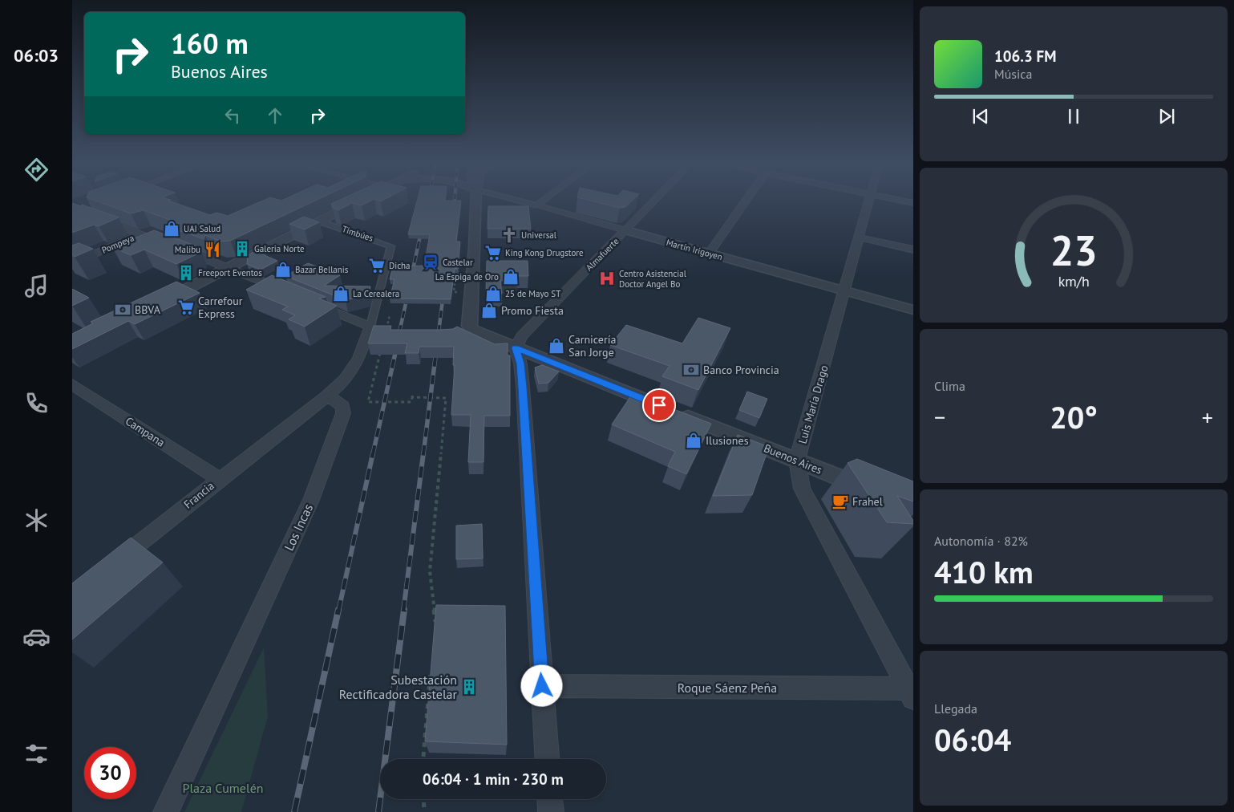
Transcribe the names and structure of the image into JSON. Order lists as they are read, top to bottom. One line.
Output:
{"streets":{"street":["Timbúes","Pompeya","Martín Irigoyen","Almafuerte","Luis María Drago","Campana","Buenos Aires","Francia","Los Incas","Roque Sáenz Peña"]},"crossings":[["Martín Irigoyen","Almafuerte"],["Martín Irigoyen","Luis María Drago"],["Almafuerte","Buenos Aires"],["Luis María Drago","Buenos Aires"],["Luis María Drago","Roque Sáenz Peña"],["Campana","Francia"],["Francia","Los Incas"]],"parks":["Plaza Cumelén"],"places":{"shop":["UAI Salud","Bazar Bellanis","La Espiga de Oro","La Cerealera","25 de Mayo ST","Promo Fiesta","Carnicería San Jorge","Ilusiones"],"church":["Universal"],"building":["Galeria Norte","Freeport Eventos","Subestación Rectificadora Castelar"],"restaurant":["Malibu"],"supermarket":["King Kong Drugstore","Dicha","Carrefour Express"],"station":["Castelar"],"hospital":["Centro Asistencial Doctor Angel Bo"],"bank":["BBVA","Banco Provincia"],"cafe":["Frahel"]},"page":{"tabs":"06:03","turn":["160 m","Buenos Aires"],"song":["106.3 FM","Música"],"tile":["Clima",["Autonomía · 82%","410 km"],["Llegada","06:04"]],"heat":["−","20°","+"],"limit":"30","trip":"06:04 · 1 min · 230 m","gauge":["23","km/h"]}}
